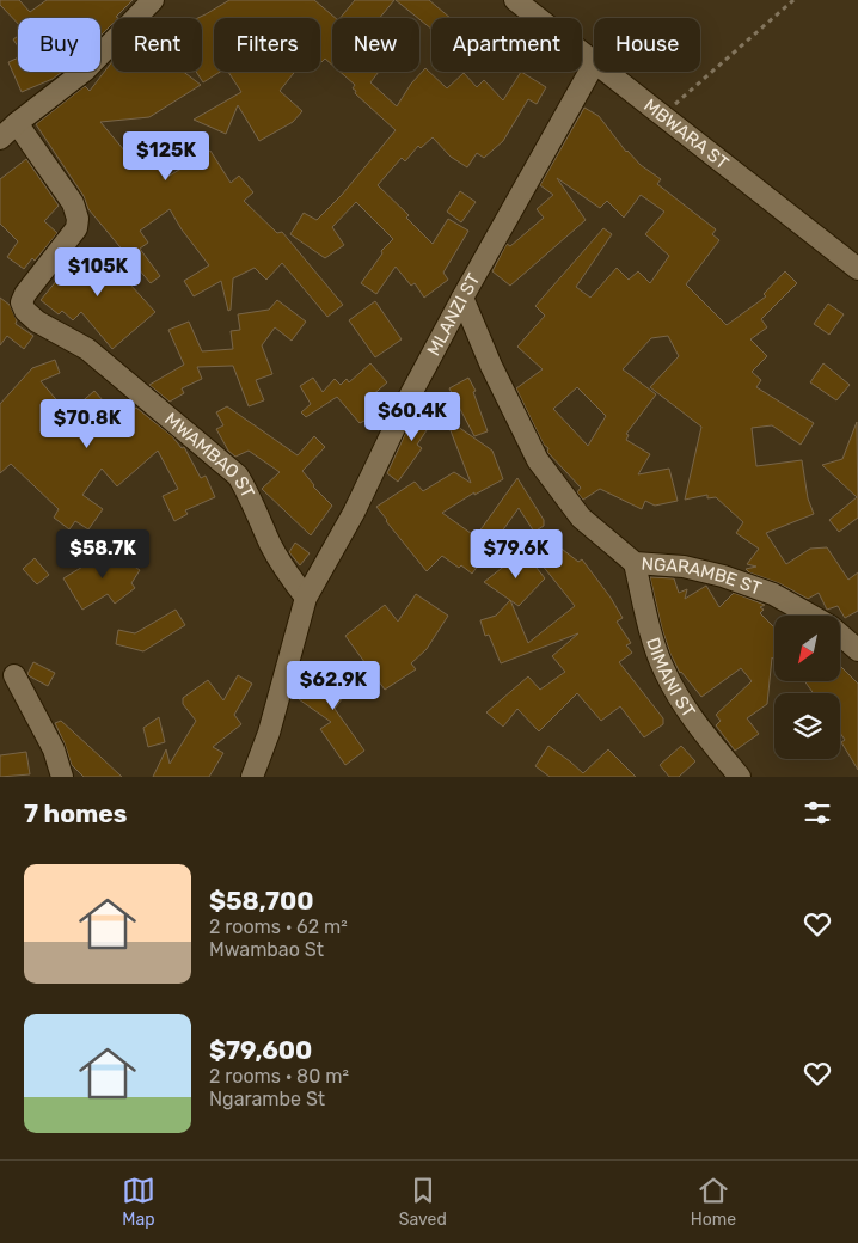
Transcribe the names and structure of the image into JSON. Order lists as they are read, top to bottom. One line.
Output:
{"streets":{"street":["MBWARA ST","MLANZI ST","MWAMBAO ST","NGARAMBE ST","DIMANI ST"]},"crossings":[["MLANZI ST","MWAMBAO ST"],["MLANZI ST","NGARAMBE ST"],["NGARAMBE ST","DIMANI ST"]],"north":"bottom left","page":{"chip":["Buy","Rent","Filters","New","Apartment","House"],"price":["$125K","$105K","$60.4K","$70.8K","$58.7K","$79.6K","$62.9K"],"heading":"7 homes","list":[{"name":"$58,700","note":"2 rooms · 62 m² · Mwambao St"},{"name":"$79,600","note":"2 rooms · 80 m² · Ngarambe St"}],"tabs":["Map","Saved","Home"]}}
